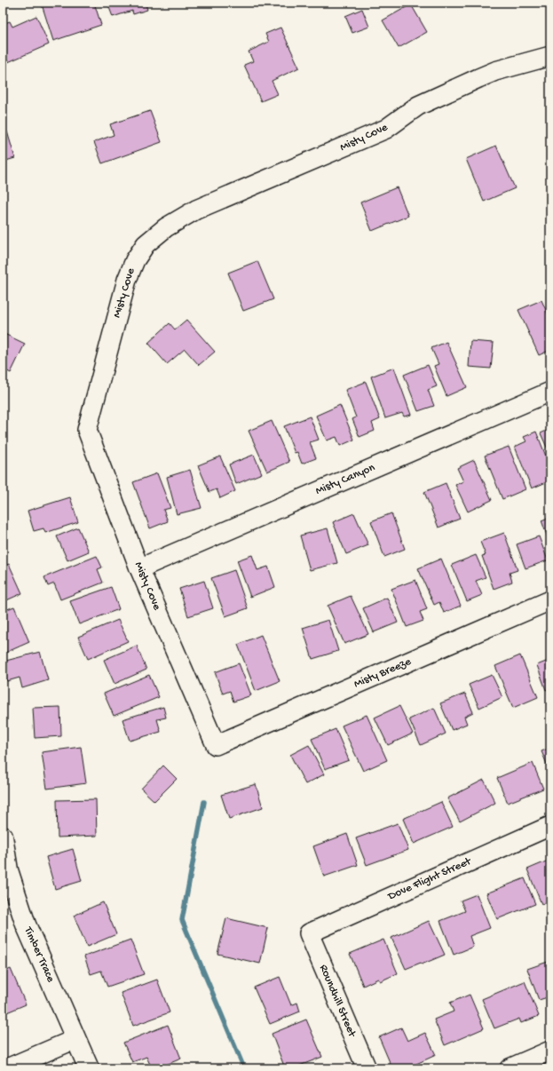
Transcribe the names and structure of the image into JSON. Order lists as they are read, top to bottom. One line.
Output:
{"streets":{"street":["Misty Cove","Misty Canyon","Misty Breeze","Dove Flight Street","Timber Trace","Roundhill Street"]},"crossings":[["Misty Cove","Misty Canyon"],["Misty Cove","Misty Breeze"],["Dove Flight Street","Roundhill Street"]]}
